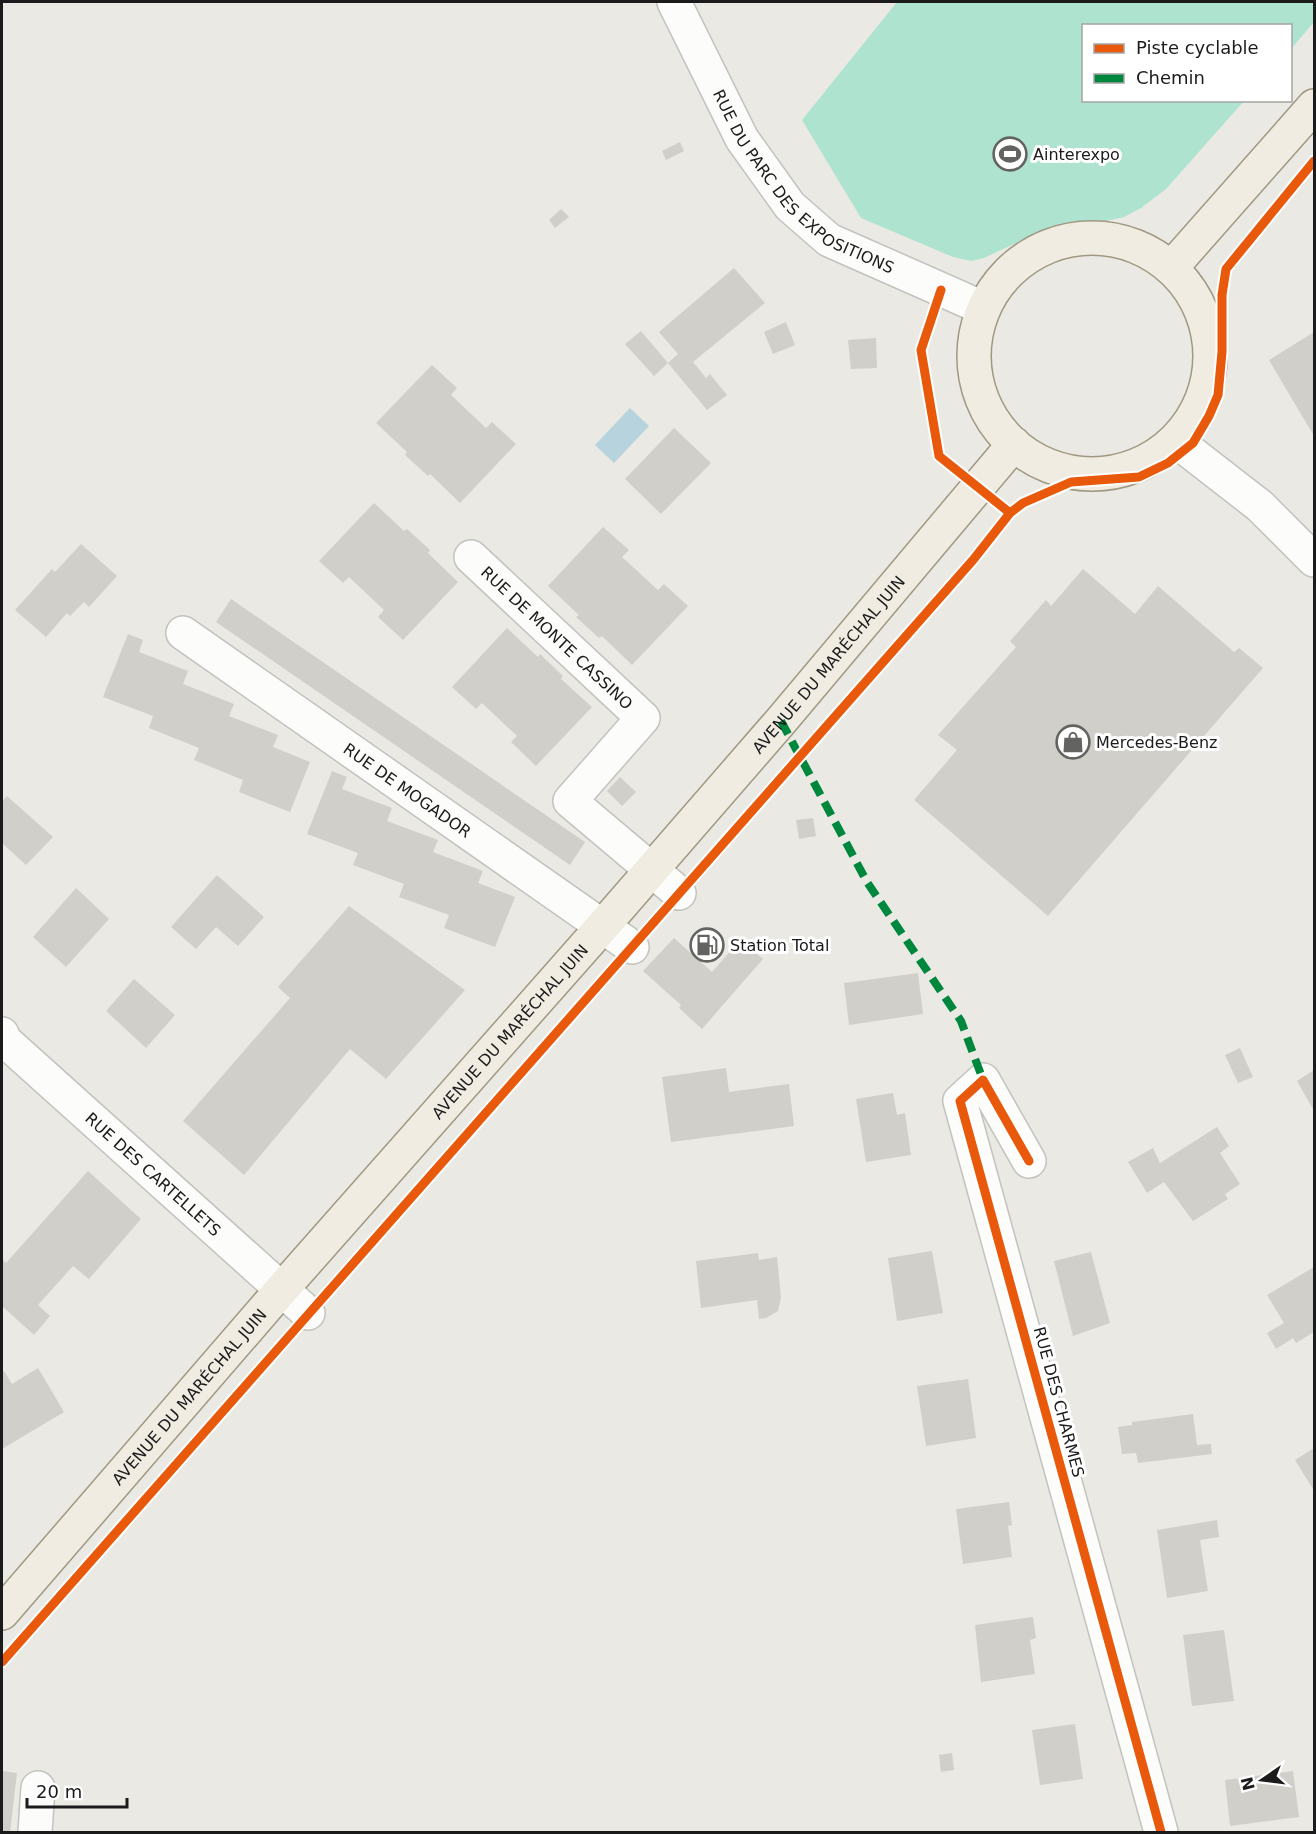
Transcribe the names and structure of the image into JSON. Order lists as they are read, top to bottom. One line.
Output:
{"streets":{"main road":["AVENUE DU MARÉCHAL JUIN"],"street":["RUE DU PARC DES EXPOSITIONS","RUE DE MONTE CASSINO","RUE DE MOGADOR","RUE DES CARTELLETS","RUE DES CHARMES"]},"crossings":[["RUE DE MONTE CASSINO","AVENUE DU MARÉCHAL JUIN"],["AVENUE DU MARÉCHAL JUIN","RUE DE MOGADOR"],["AVENUE DU MARÉCHAL JUIN","RUE DES CARTELLETS"]],"places":{"sports":["Ainterexpo"],"shop":["Mercedes-Benz"],"fuel station":["Station Total"]},"legend":["Piste cyclable","Chemin"],"scale_bar":"20 m","north":"left"}
